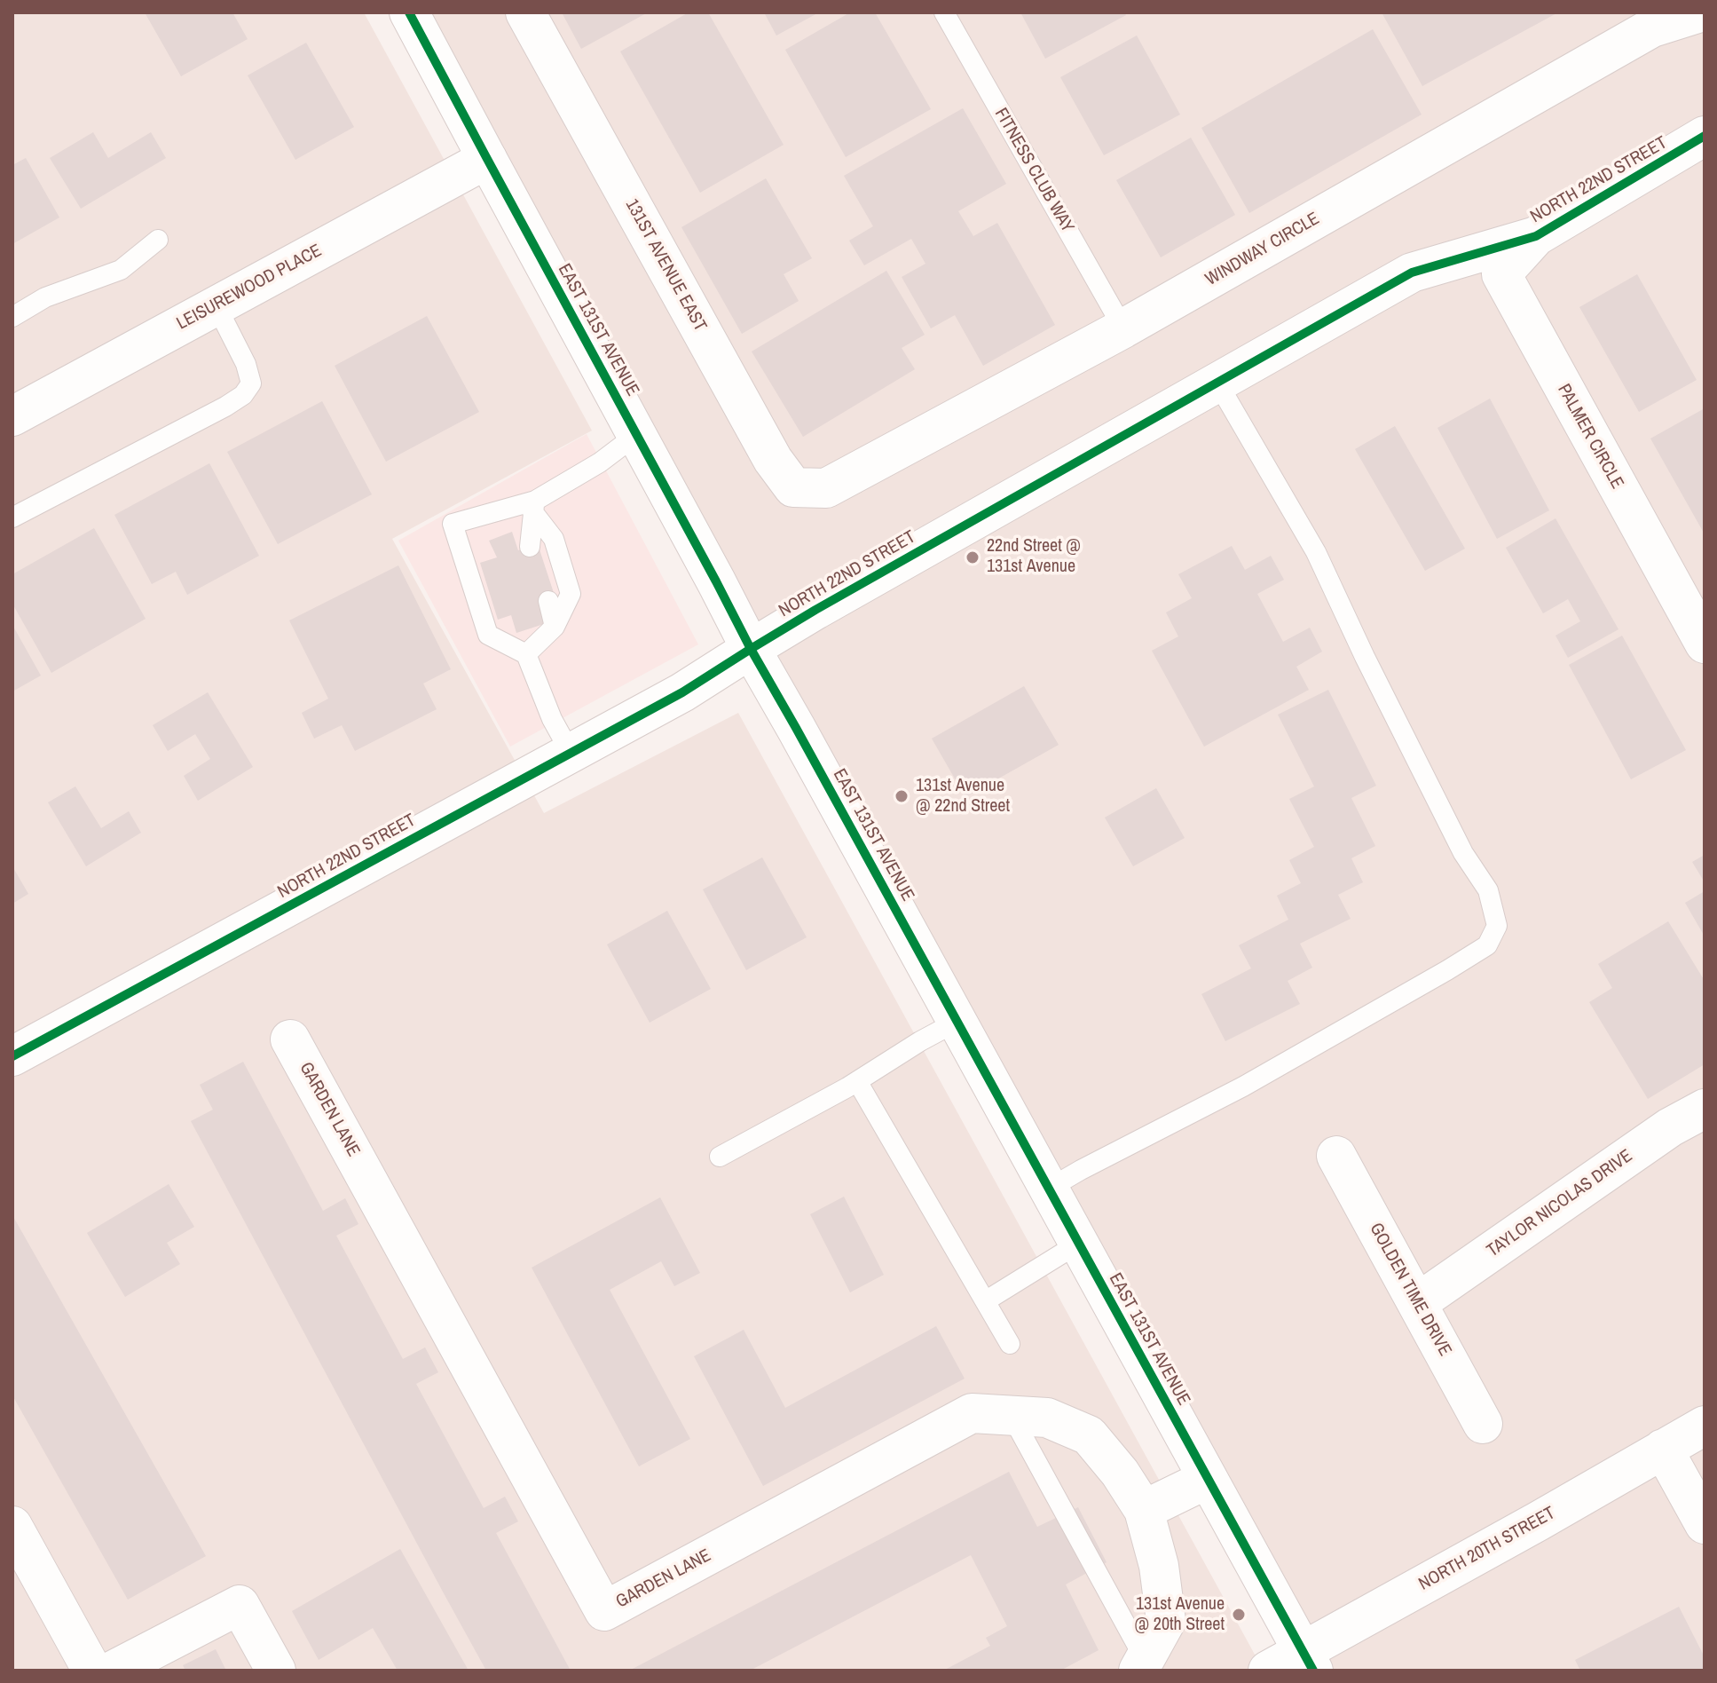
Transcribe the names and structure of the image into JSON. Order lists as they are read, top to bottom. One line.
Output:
{"streets":{"street":["NORTH 22ND STREET","WINDWAY CIRCLE","131ST AVENUE EAST","LEISUREWOOD PLACE","EAST 131ST AVENUE","PALMER CIRCLE","GARDEN LANE","TAYLOR NICOLAS DRIVE","GOLDEN TIME DRIVE","NORTH 20TH STREET"],"lane":["FITNESS CLUB WAY"]},"crossings":[["FITNESS CLUB WAY","WINDWAY CIRCLE"],["NORTH 22ND STREET","EAST 131ST AVENUE"],["NORTH 22ND STREET","PALMER CIRCLE"],["WINDWAY CIRCLE","131ST AVENUE EAST"],["LEISUREWOOD PLACE","EAST 131ST AVENUE"],["EAST 131ST AVENUE","NORTH 20TH STREET"],["TAYLOR NICOLAS DRIVE","GOLDEN TIME DRIVE"]],"places":["22nd Street @ 131st Avenue","131st Avenue @ 22nd Street","131st Avenue @ 20th Street"]}
